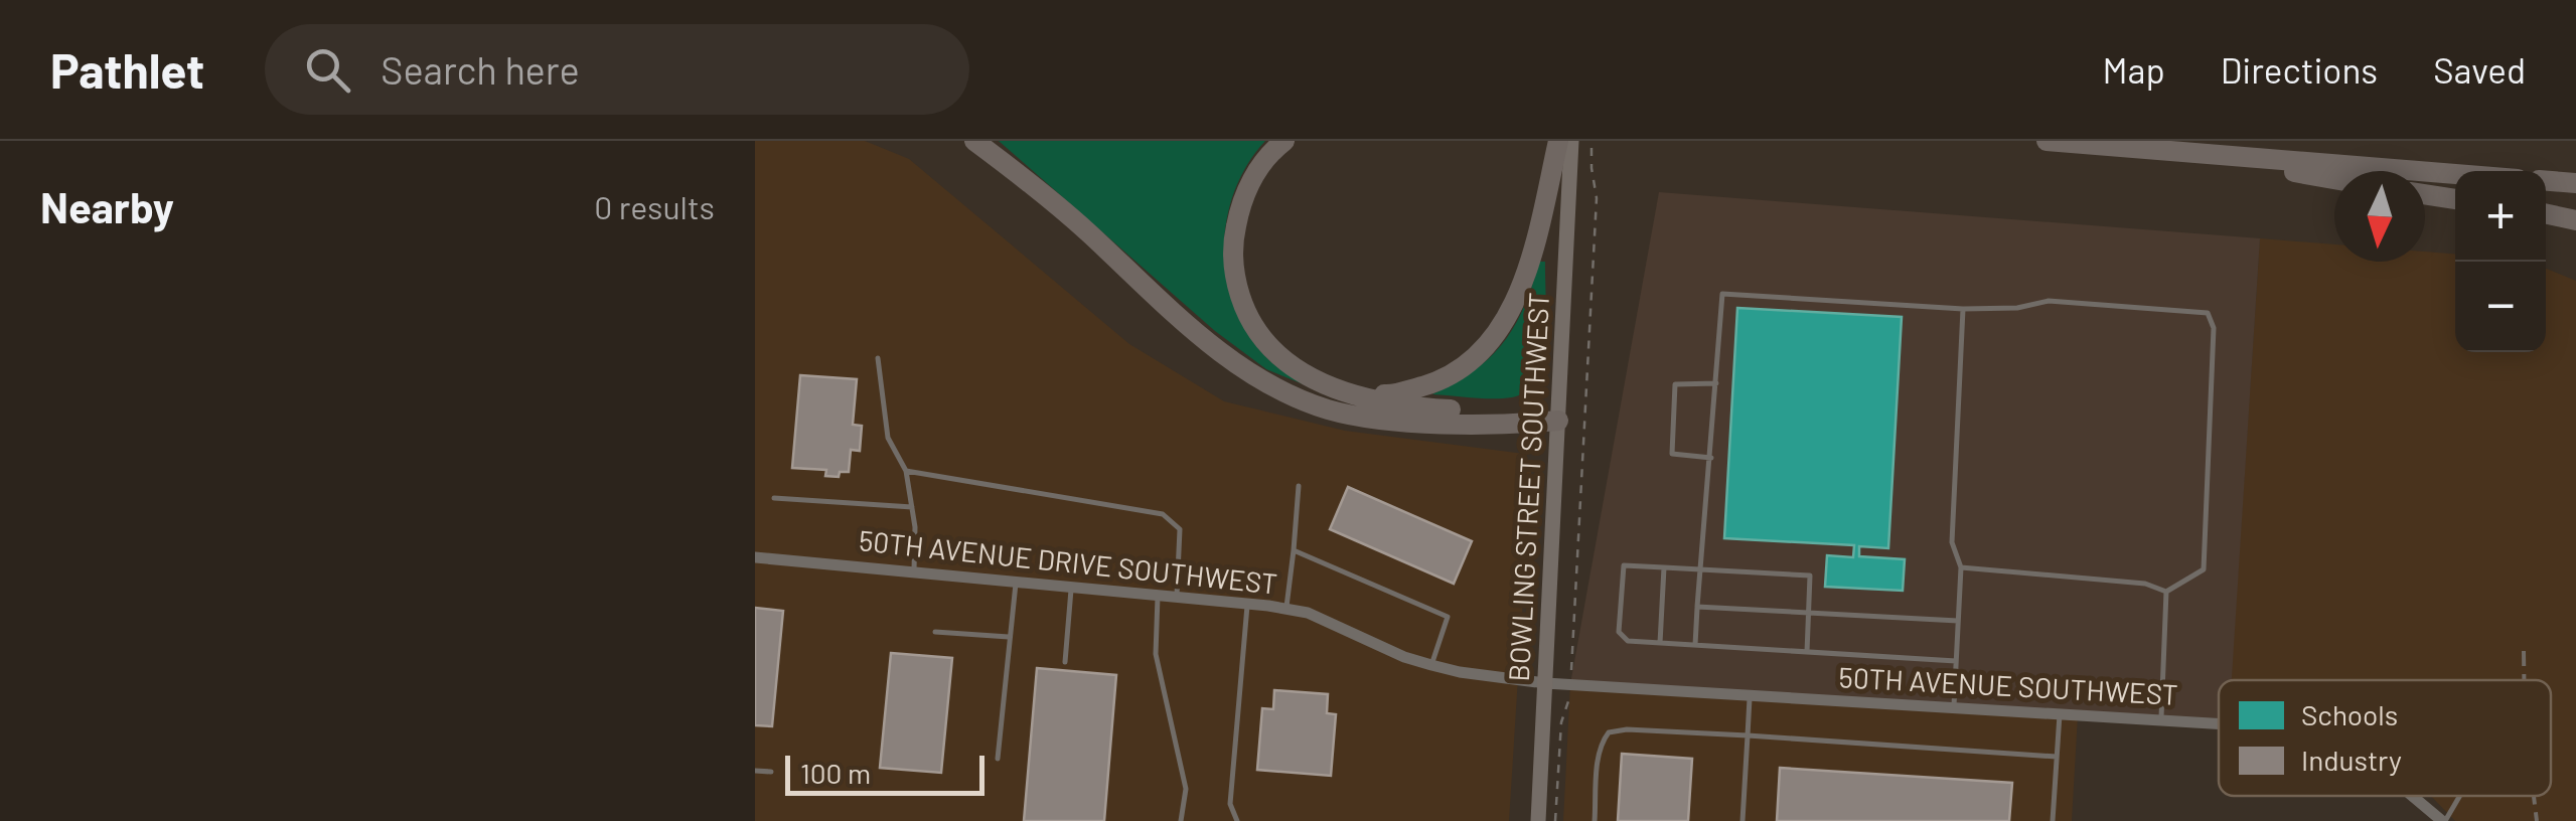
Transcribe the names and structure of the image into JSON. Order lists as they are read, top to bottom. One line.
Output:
{"streets":{"main road":["BOWLING STREET SOUTHWEST"],"street":["50TH AVENUE DRIVE SOUTHWEST","50TH AVENUE SOUTHWEST"]},"crossings":[["BOWLING STREET SOUTHWEST","50TH AVENUE DRIVE SOUTHWEST"],["BOWLING STREET SOUTHWEST","50TH AVENUE SOUTHWEST"],["50TH AVENUE DRIVE SOUTHWEST","50TH AVENUE SOUTHWEST"]],"legend":["Schools","Industry"],"scale_bar":"100 m","north":"bottom","page":{"header":"Pathlet","search":"Search here","nav":["Map","Directions","Saved"],"heading":["Nearby","0 results"],"map_buttons":["+","−"],"scale":"100 m"}}
